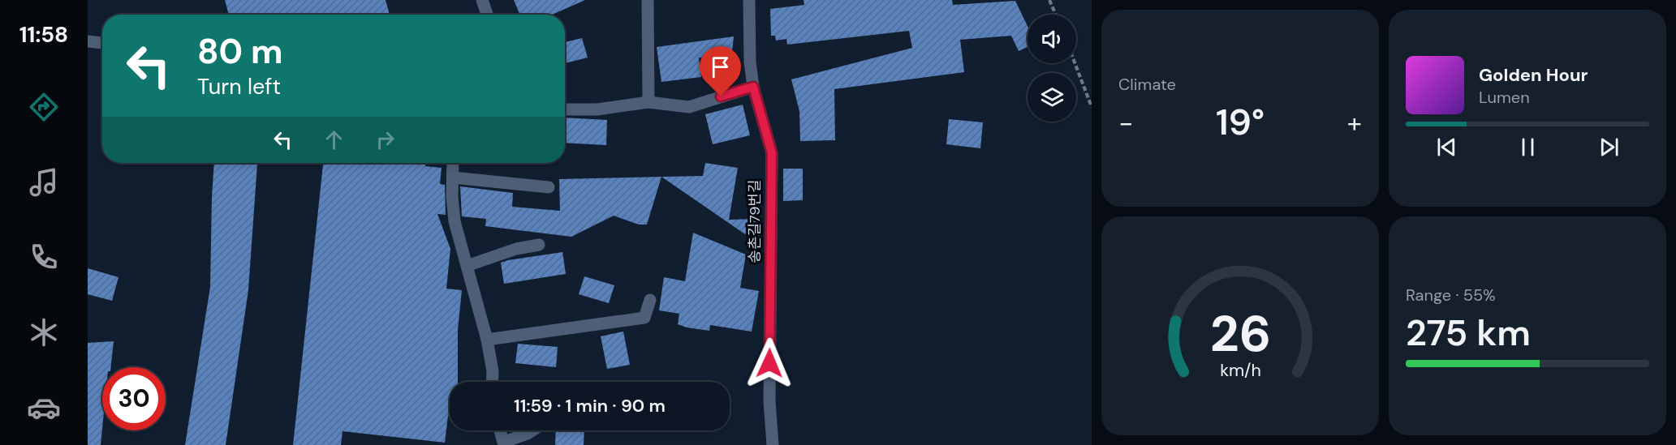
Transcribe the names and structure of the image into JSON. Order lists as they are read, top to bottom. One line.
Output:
{"streets":{"street":["송촌길79번길"]},"page":{"tabs":"11:58","tile":["Climate",["Range · 55%","275 km"]],"turn":["80 m","Turn left"],"song":["Golden Hour","Lumen"],"heat":["−","19°","+"],"limit":"30","trip":"11:59 · 1 min · 90 m","gauge":["26","km/h"]}}
